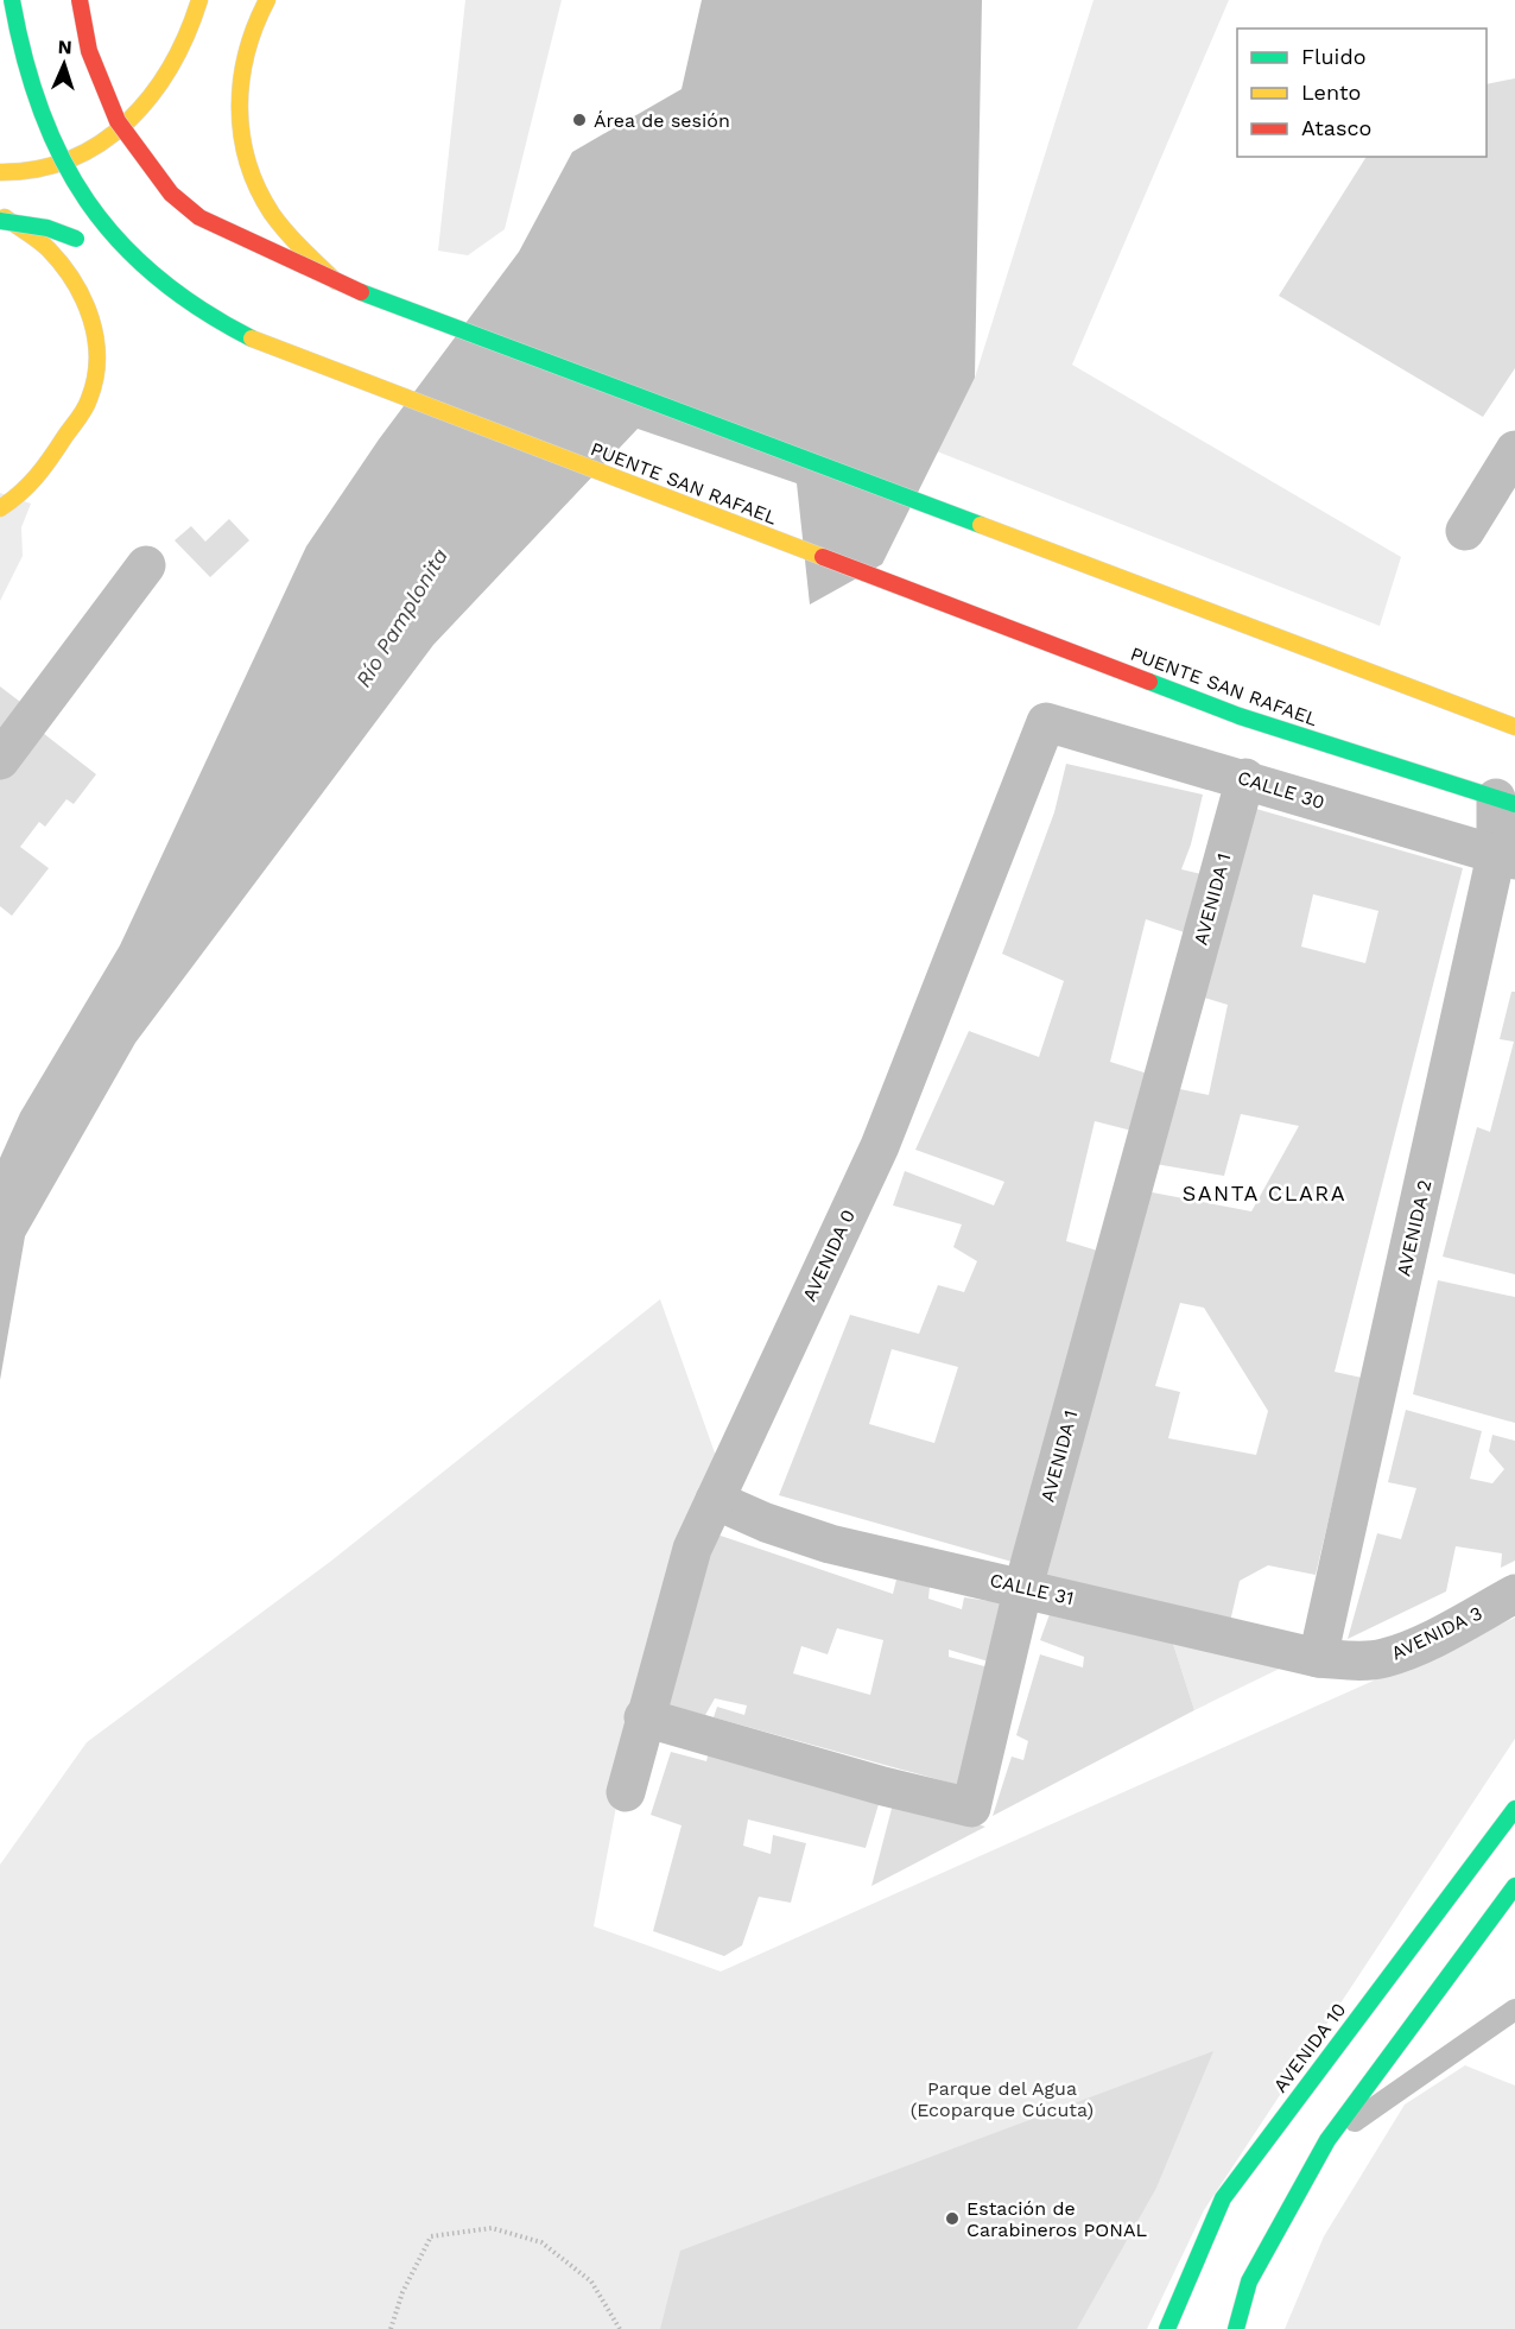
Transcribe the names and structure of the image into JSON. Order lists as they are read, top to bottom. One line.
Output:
{"streets":{"main road":["PUENTE SAN RAFAEL","AVENIDA 10"],"street":["CALLE 30","AVENIDA 1","AVENIDA 2","AVENIDA 0","CALLE 31","AVENIDA 3"]},"crossings":[["PUENTE SAN RAFAEL","AVENIDA 2"],["CALLE 30","AVENIDA 1"],["CALLE 30","AVENIDA 2"],["CALLE 30","AVENIDA 0"],["AVENIDA 1","AVENIDA 0"],["AVENIDA 1","CALLE 31"],["AVENIDA 2","CALLE 31"],["AVENIDA 2","AVENIDA 3"],["AVENIDA 0","CALLE 31"],["CALLE 31","AVENIDA 3"]],"districts":["SANTA CLARA"],"water":["Río Pamplonita"],"parks":["Parque del Agua (Ecoparque Cúcuta)"],"places":["Área de sesión","Estación de Carabineros PONAL"],"legend":["Fluido","Lento","Atasco"],"north":"top"}
